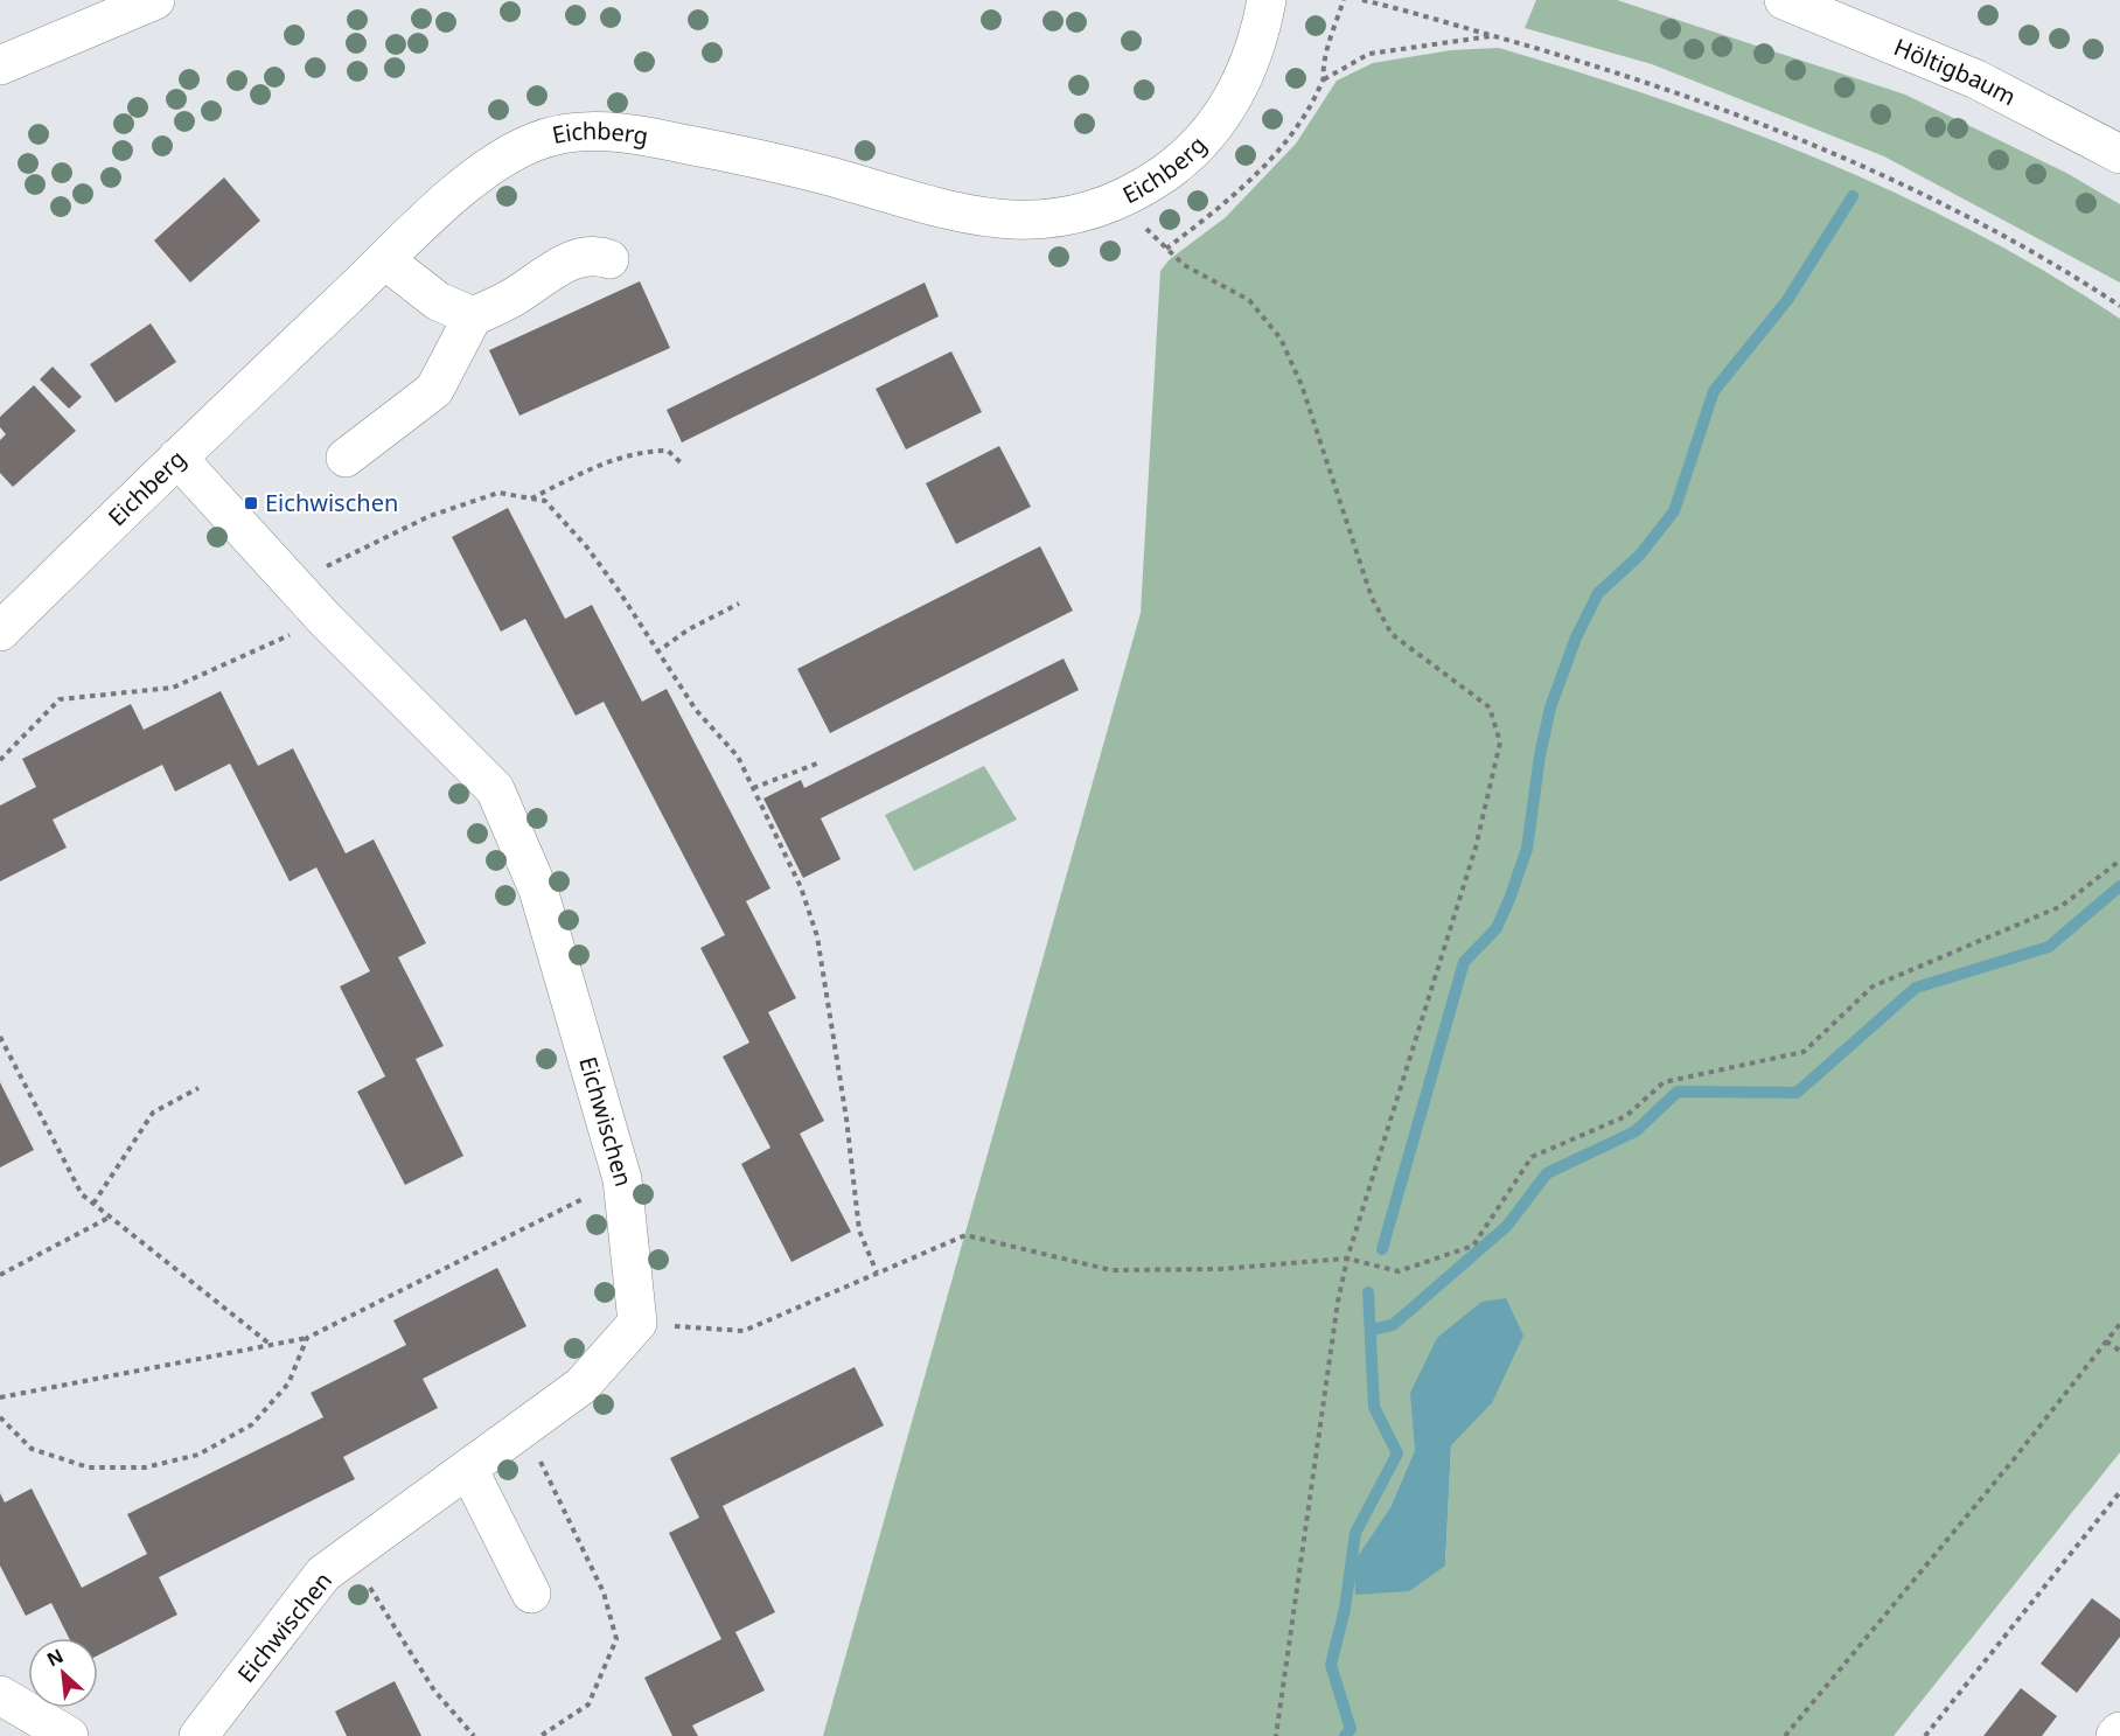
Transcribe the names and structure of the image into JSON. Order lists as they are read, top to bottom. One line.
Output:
{"streets":{"street":["Höltigbaum","Eichberg","Eichwischen"]},"crossings":[["Eichberg","Eichwischen"]],"places":{"transit":["Eichwischen"]},"north":"top left"}
